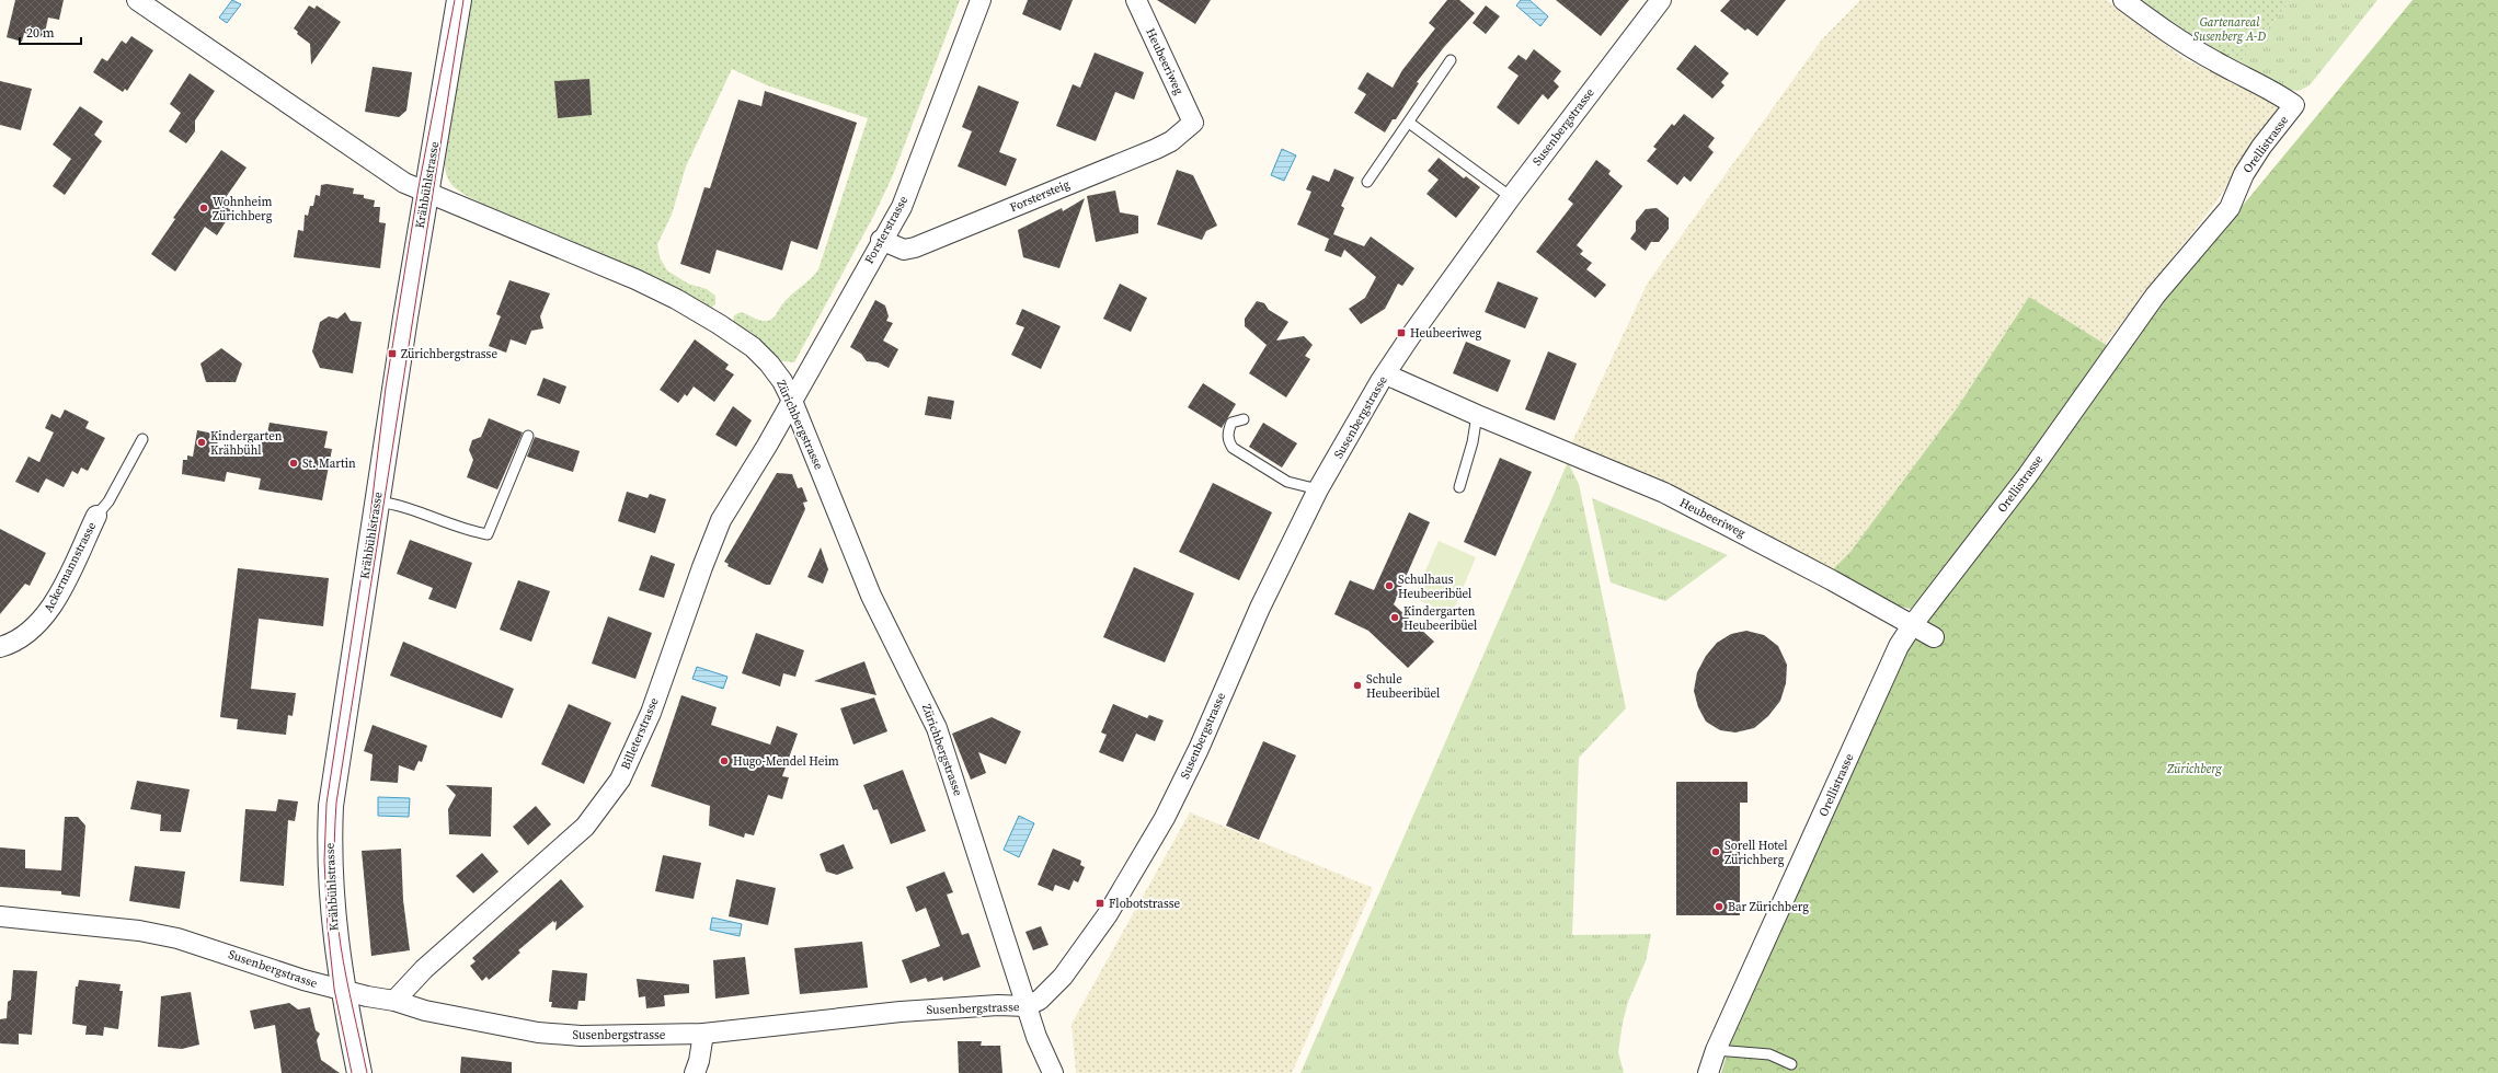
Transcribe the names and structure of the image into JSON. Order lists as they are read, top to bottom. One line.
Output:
{"streets":{"street":["Heubeeriweg","Susenbergstrasse","Orellistrasse","Krähbühlstrasse","Forstersteig","Forsterstrasse","Zürichbergstrasse","Ackermannstrasse","Billeterstrasse"]},"crossings":[["Heubeeriweg","Susenbergstrasse"],["Heubeeriweg","Orellistrasse"],["Heubeeriweg","Forstersteig"],["Susenbergstrasse","Krähbühlstrasse"],["Susenbergstrasse","Zürichbergstrasse"],["Susenbergstrasse","Billeterstrasse"],["Krähbühlstrasse","Zürichbergstrasse"],["Forstersteig","Forsterstrasse"],["Forsterstrasse","Zürichbergstrasse"],["Forsterstrasse","Billeterstrasse"],["Zürichbergstrasse","Billeterstrasse"]],"parks":["Gartenareal Susenberg A-D","Zürichberg"],"places":{"other":["Wohnheim Zürichberg","Kindergarten Krähbühl","St. Martin","Schulhaus Heubeeribüel","Kindergarten Heubeeribüel","Schule Heubeeribüel","Hugo-Mendel Heim","Sorell Hotel Zürichberg","Bar Zürichberg"],"transit":["Heubeeriweg","Zürichbergstrasse","Flobotstrasse"]},"scale_bar":"20 m"}
